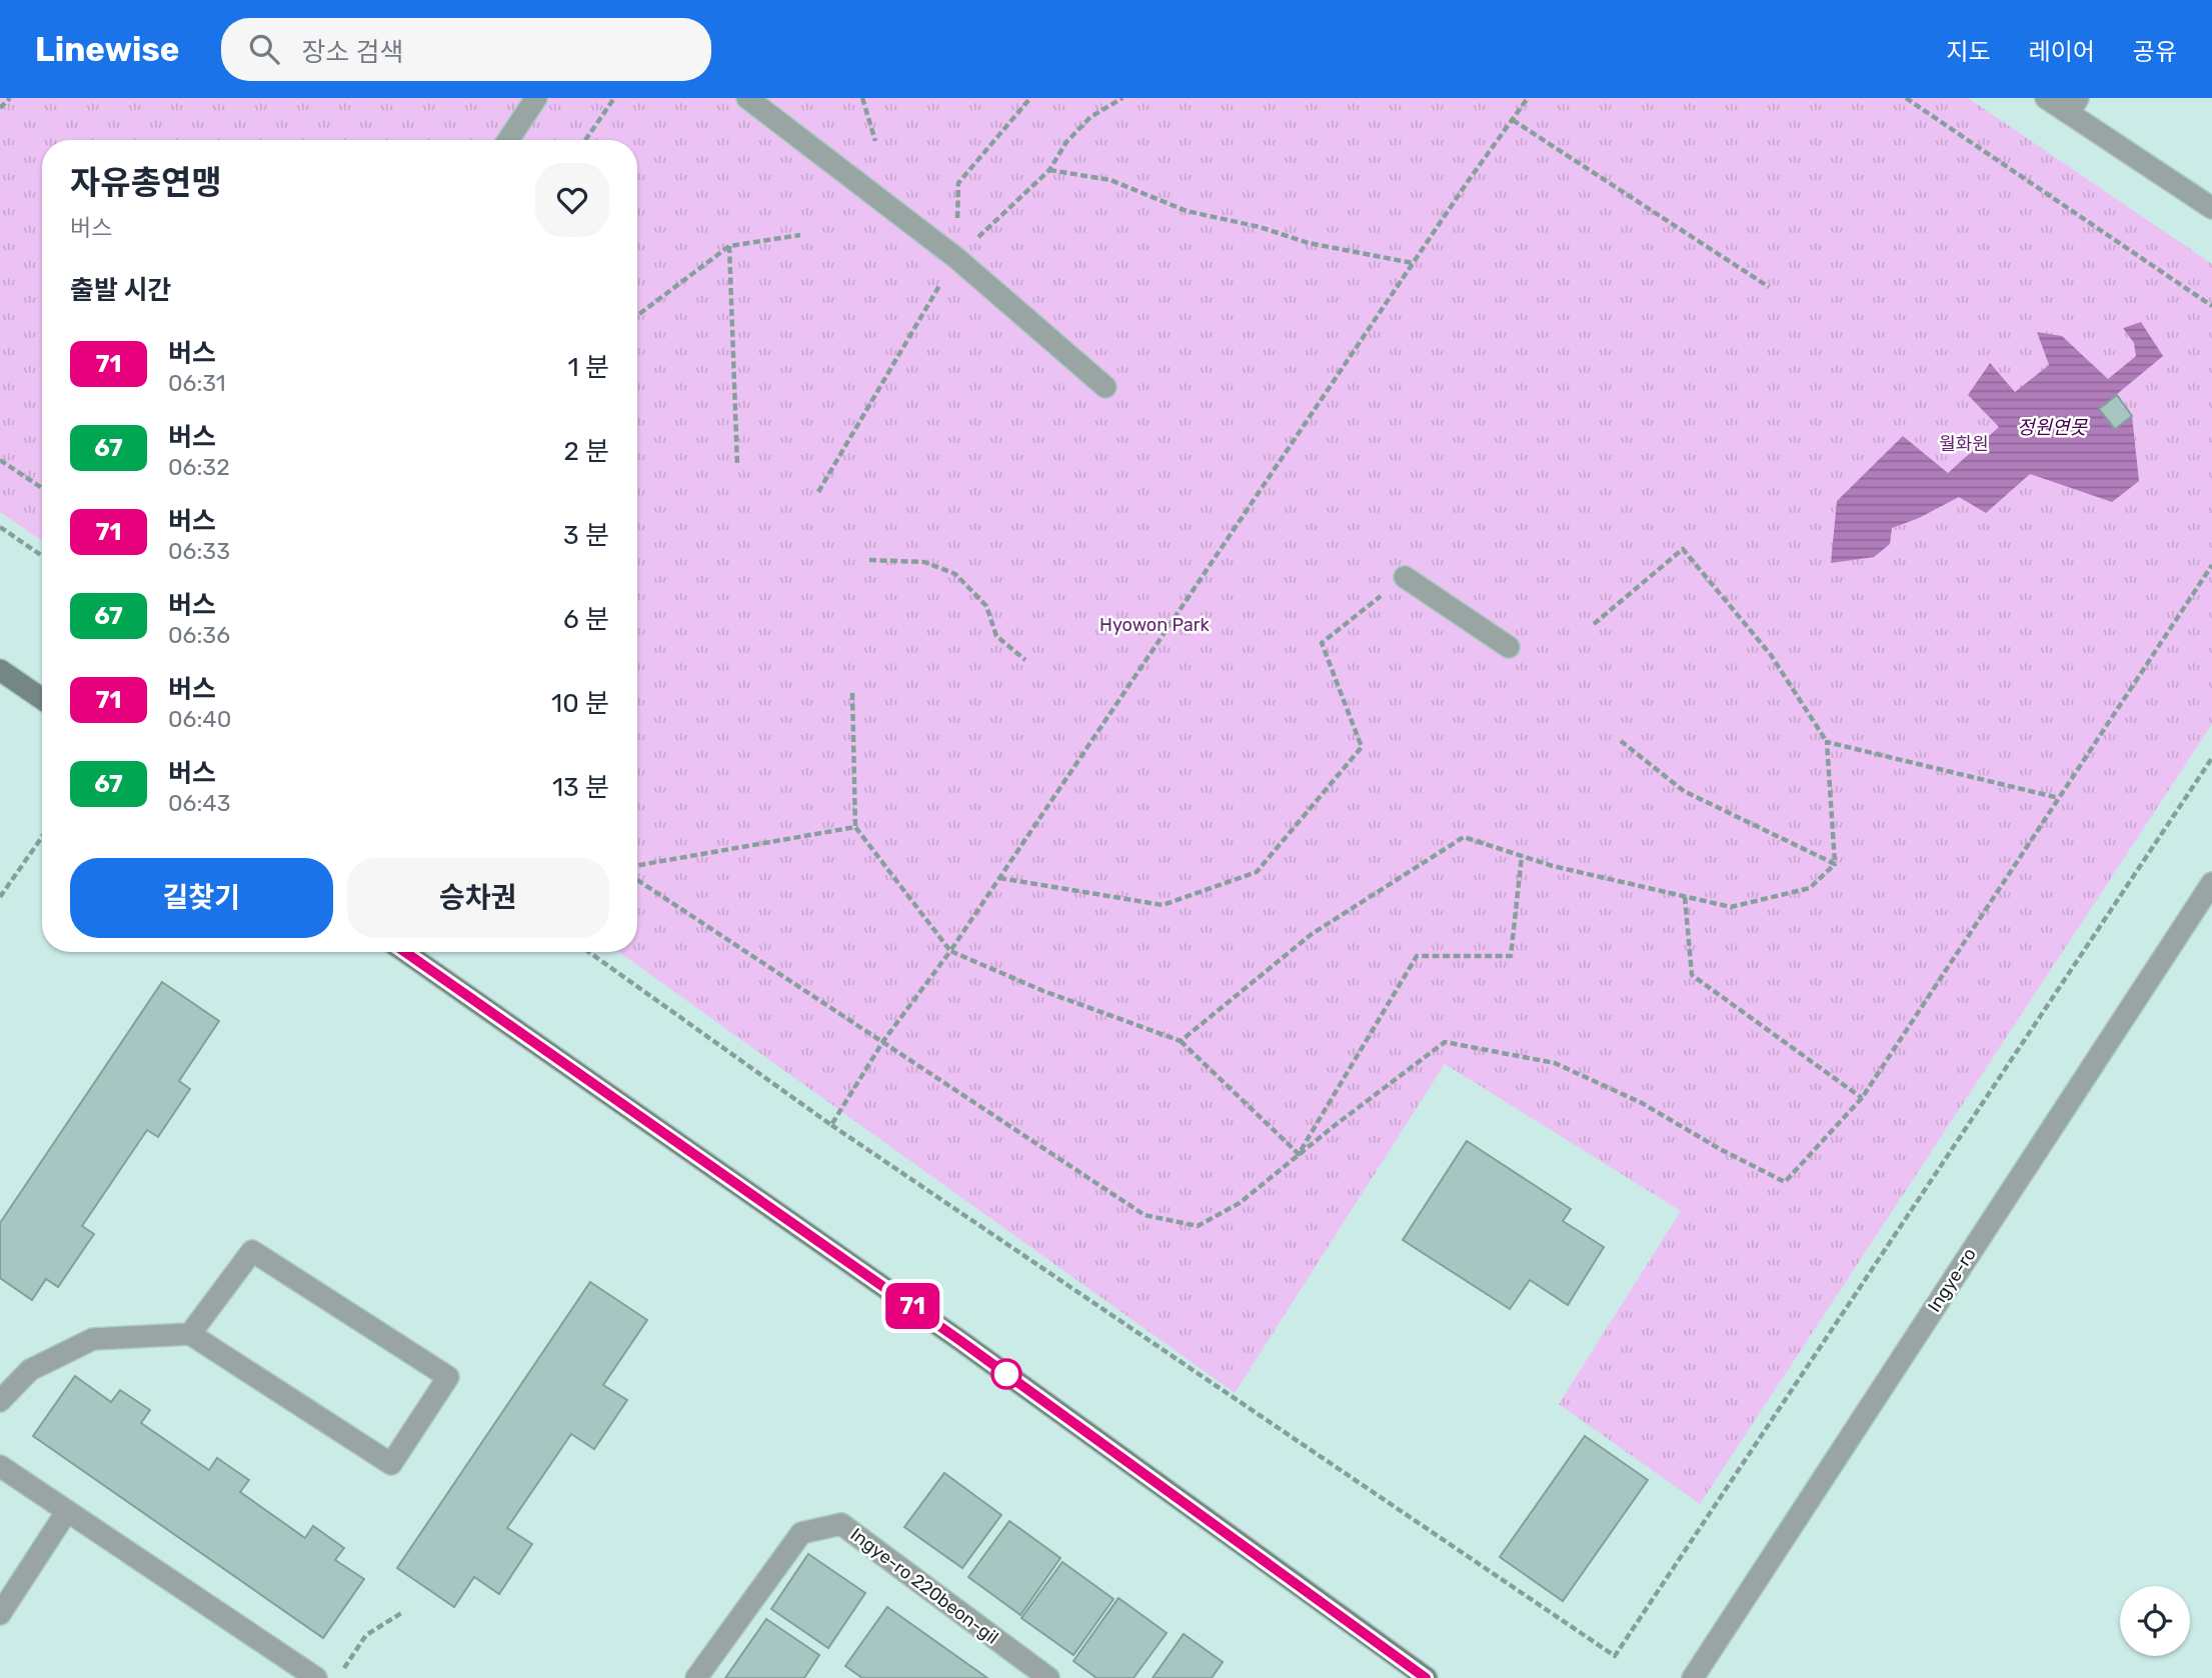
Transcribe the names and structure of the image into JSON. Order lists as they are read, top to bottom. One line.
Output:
{"streets":{"street":["Ingye-ro","Ingye-ro 220beon-gil"]},"water":["정원연못"],"parks":["월화원","Hyowon Park"],"lines":["bus line 71"],"page":{"header":"Linewise","search":"장소 검색","nav":["지도","레이어","공유"],"on_map":"71","heading":[["자유총연맹","버스"],"출발 시간"],"list":[{"mark":"71","name":"버스","note":"06:31","value":"1 분"},{"mark":"67","name":"버스","note":"06:32","value":"2 분"},{"mark":"71","name":"버스","note":"06:33","value":"3 분"},{"mark":"67","name":"버스","note":"06:36","value":"6 분"},{"mark":"71","name":"버스","note":"06:40","value":"10 분"},{"mark":"67","name":"버스","note":"06:43","value":"13 분"}],"buttons":["길찾기","승차권"]}}
